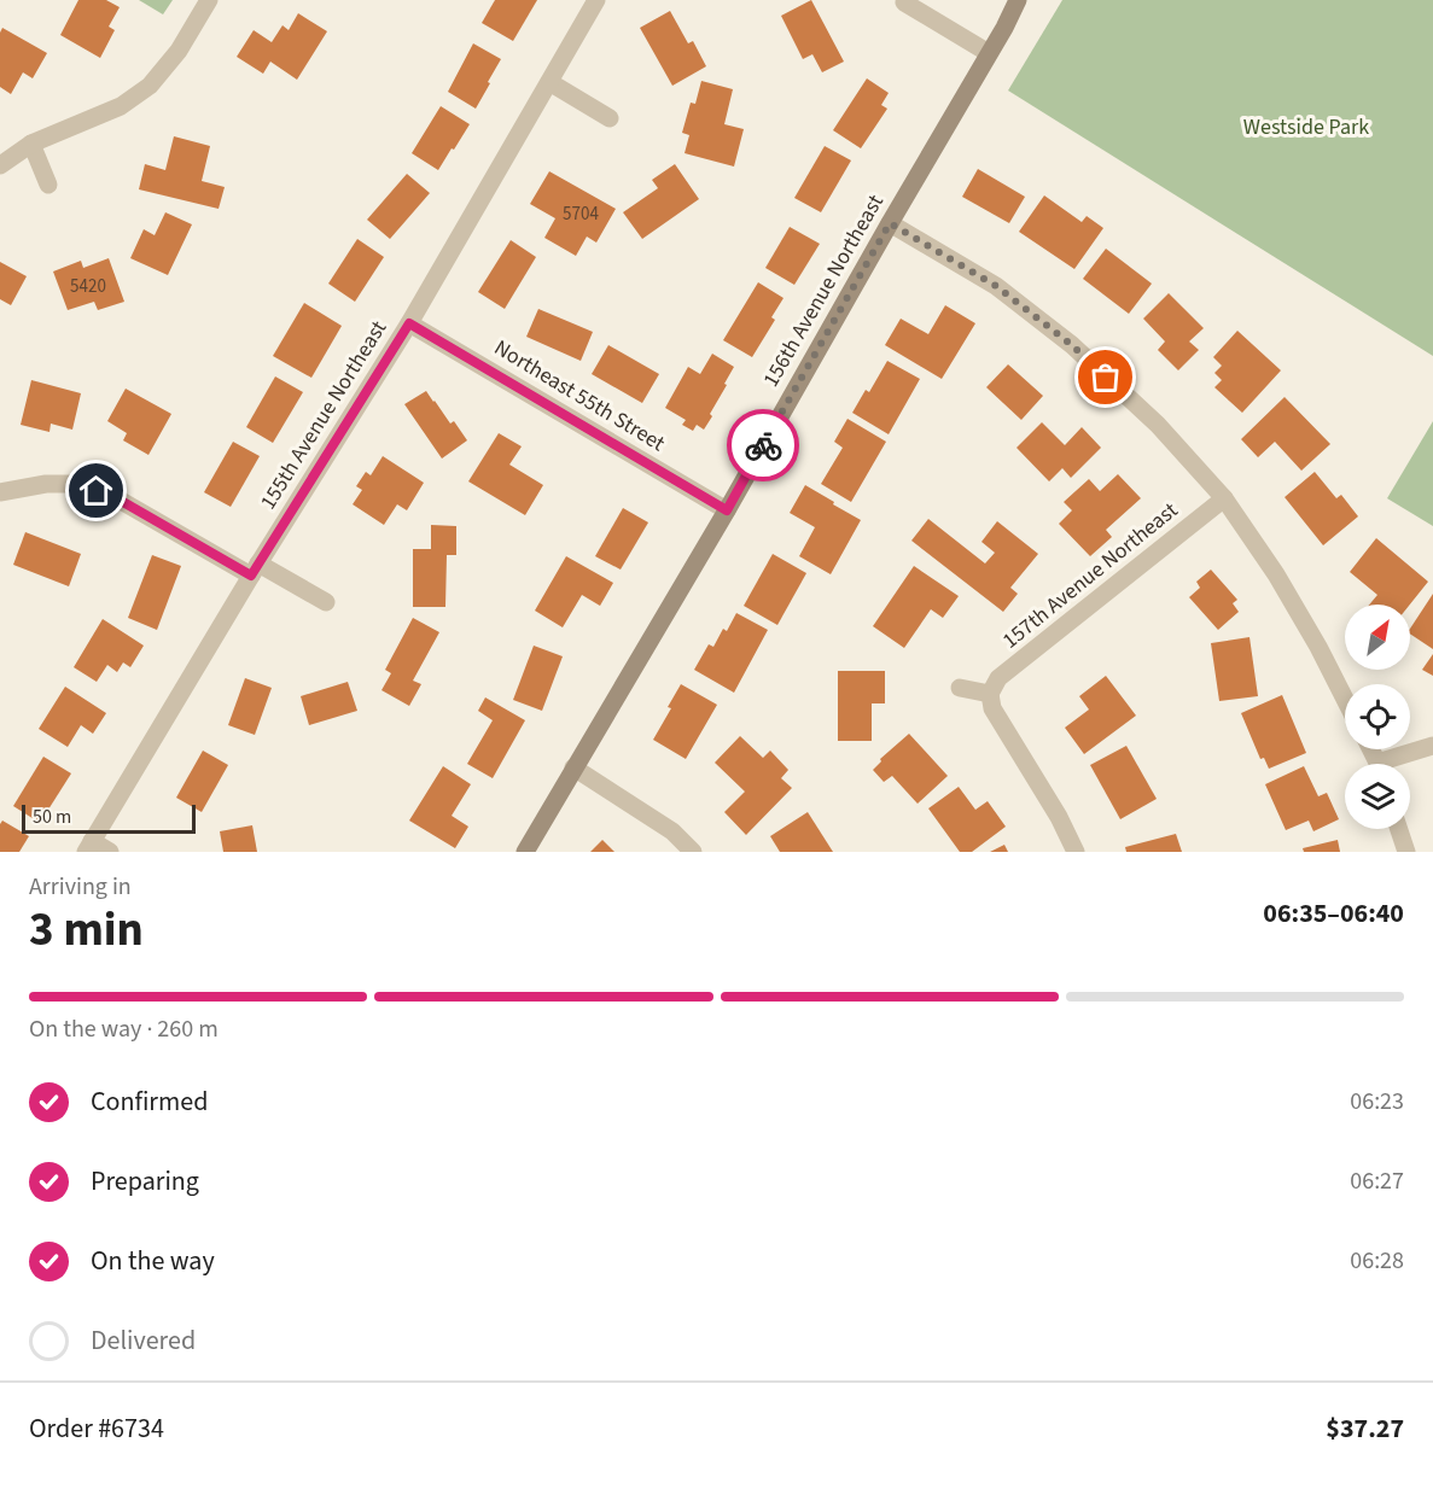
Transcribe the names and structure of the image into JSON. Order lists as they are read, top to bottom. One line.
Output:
{"streets":{"street":["156th Avenue Northeast","Northeast 55th Street","155th Avenue Northeast","157th Avenue Northeast"]},"crossings":[["156th Avenue Northeast","Northeast 55th Street"],["Northeast 55th Street","155th Avenue Northeast"]],"parks":["Westside Park"],"house_numbers":["5704","5420"],"scale_bar":"50 m","north":"top right","page":{"scale":"50 m","heading":["3 min","Arriving in","06:35–06:40"],"panel":["Order #6734","$37.27"],"bar":"On the way · 260 m","list":[["Confirmed","06:23"],["Preparing","06:27"],["On the way","06:28"],"Delivered"]}}
